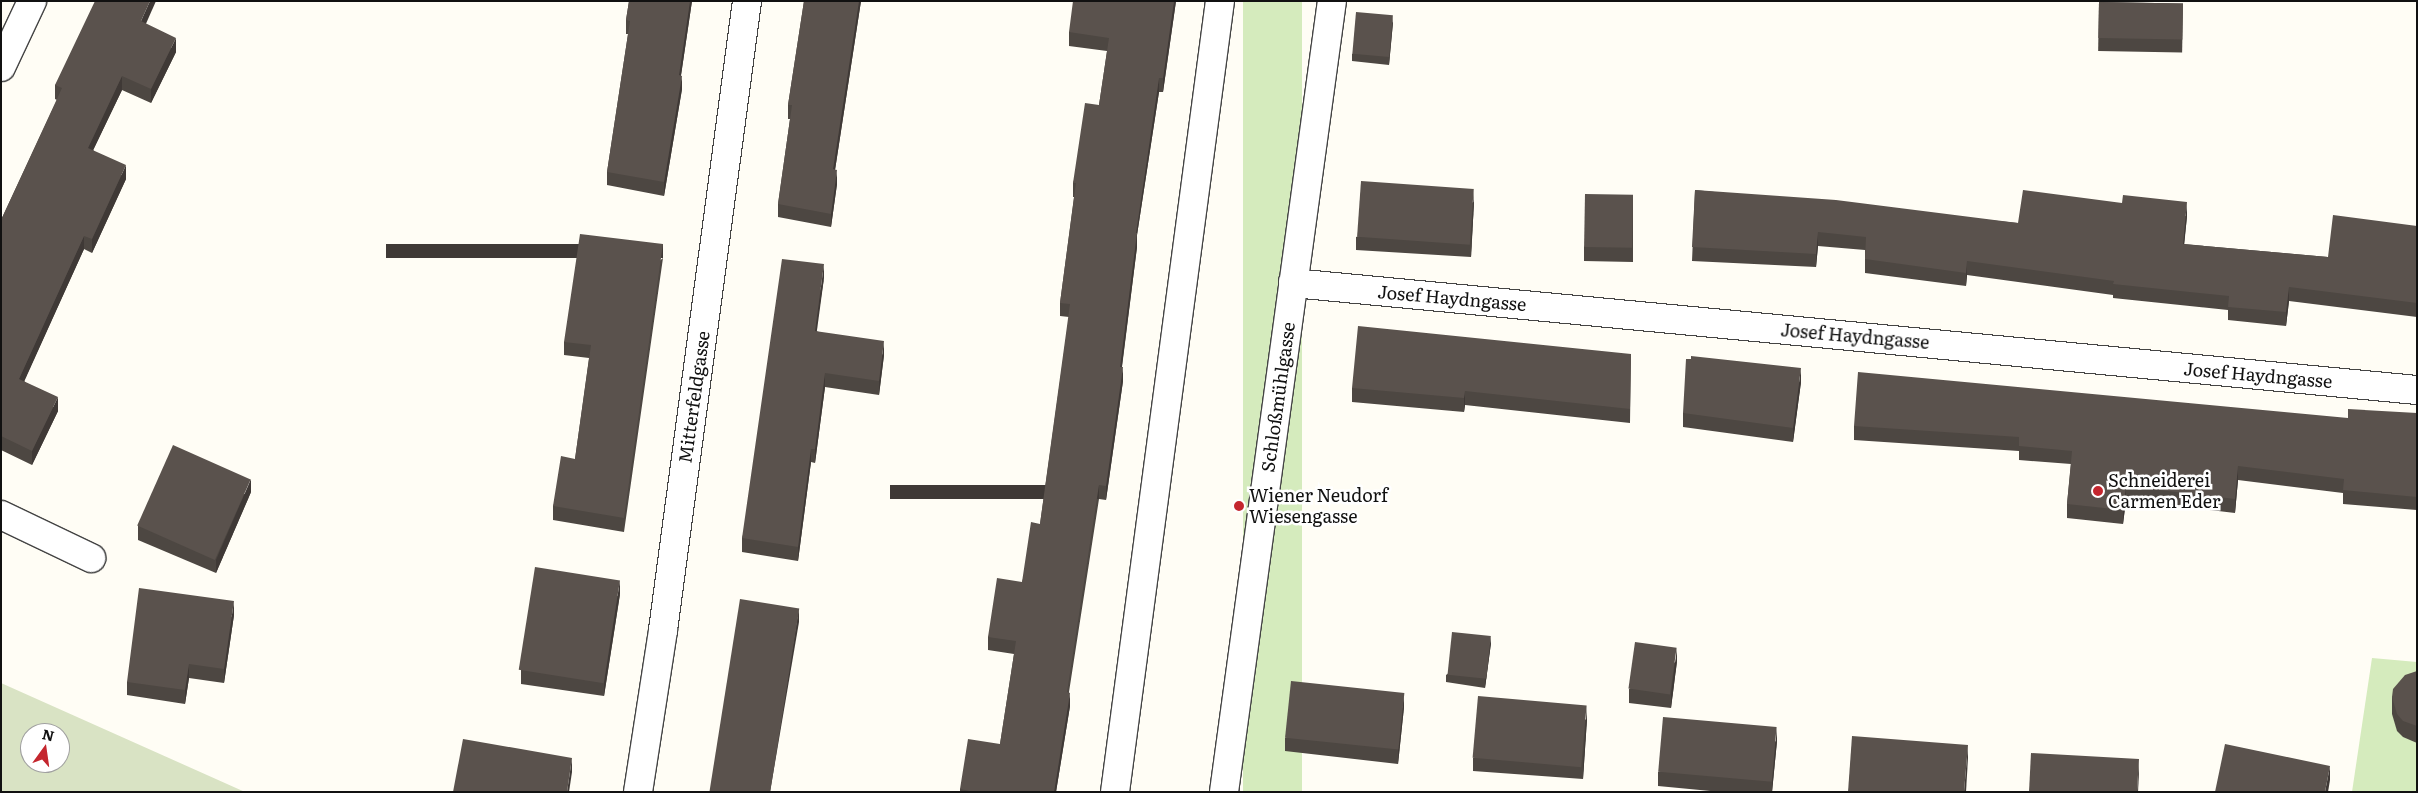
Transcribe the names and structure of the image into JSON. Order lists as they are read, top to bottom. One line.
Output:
{"streets":{"street":["Josef Haydngasse","Mitterfeldgasse","Schloßmühlgasse"]},"crossings":[["Josef Haydngasse","Schloßmühlgasse"]],"places":["Schneiderei Carmen Eder","Wiener Neudorf Wiesengasse"],"north":"top"}
